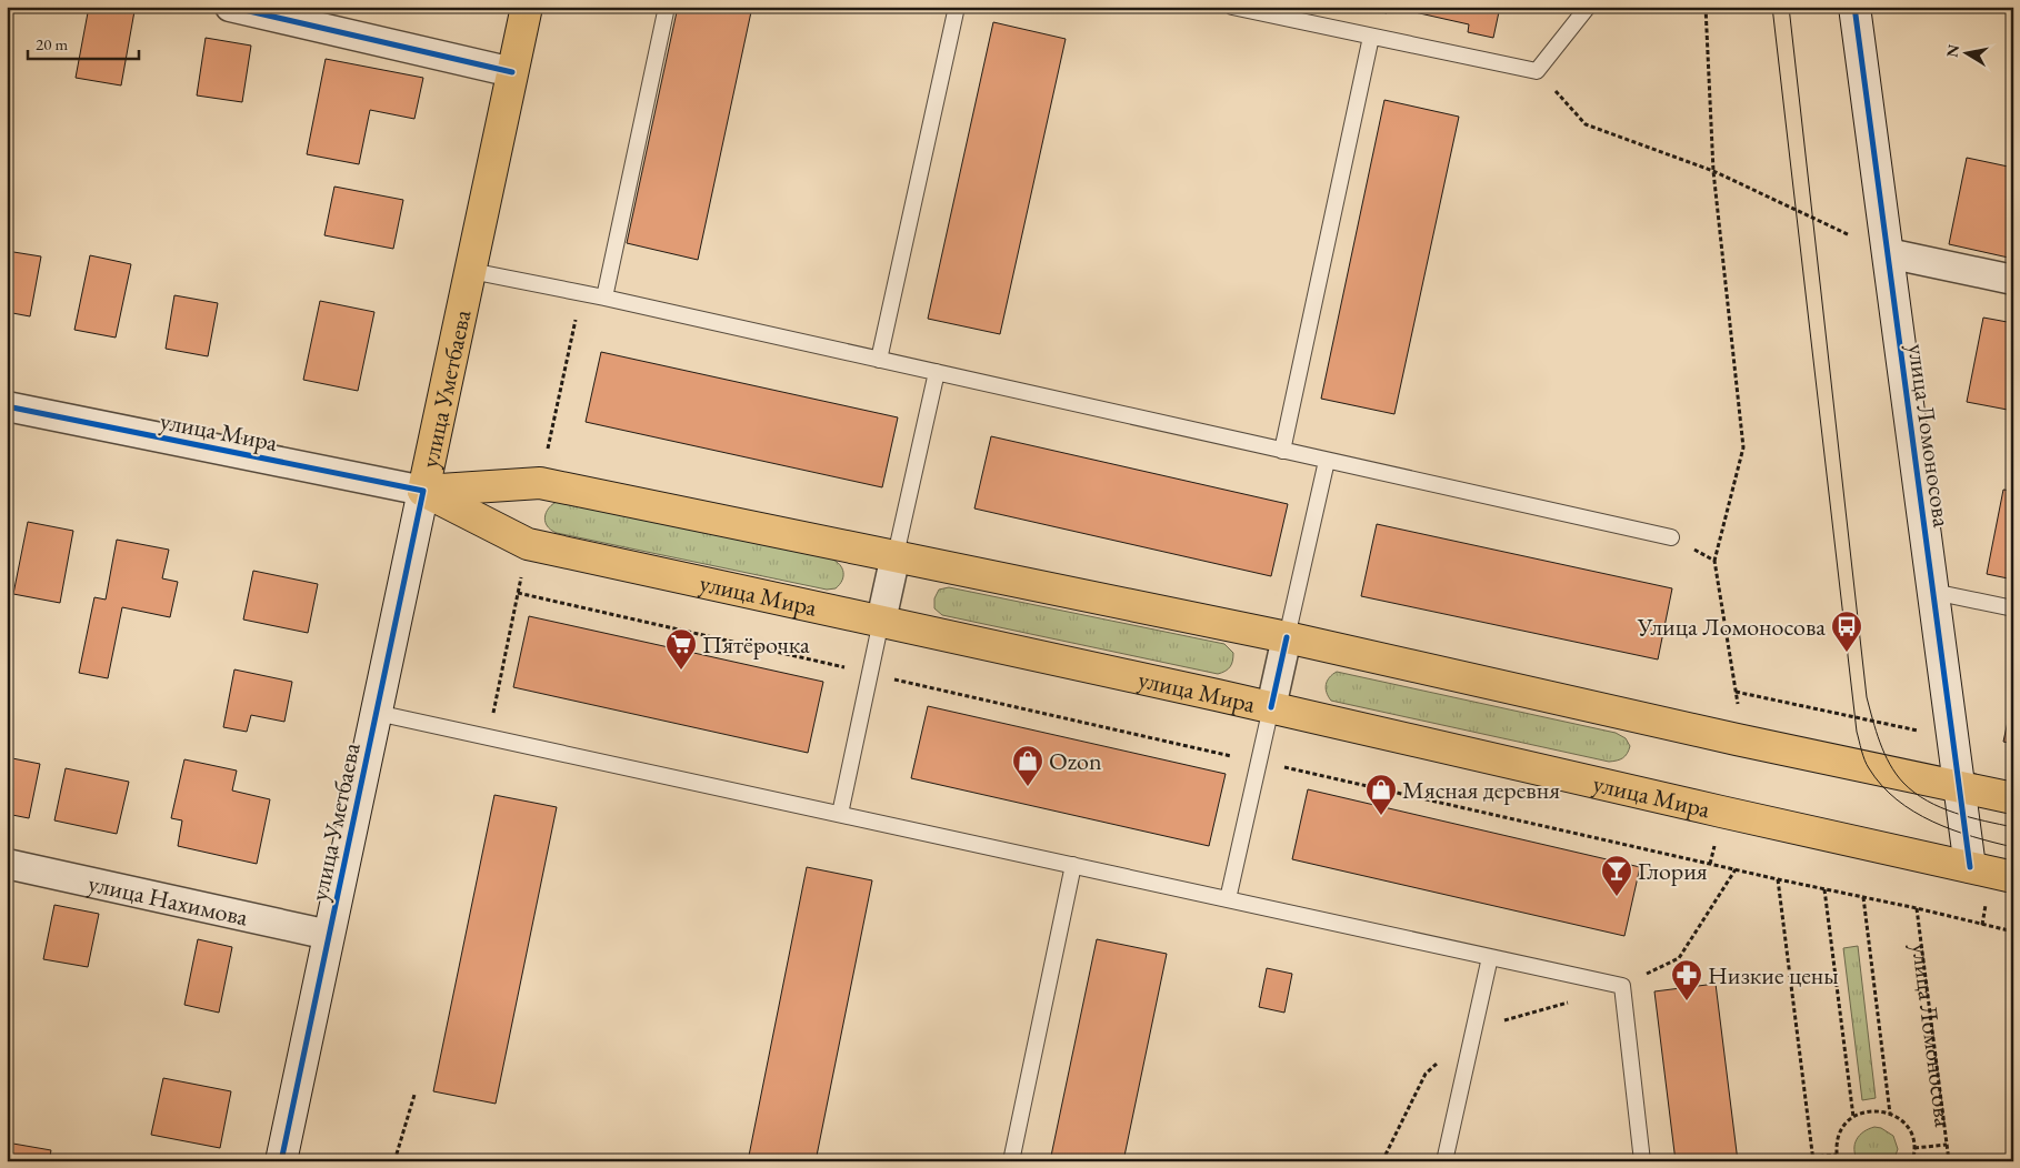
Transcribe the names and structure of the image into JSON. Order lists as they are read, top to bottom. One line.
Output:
{"streets":{"main road":["улица Уметбаева","улица Мира"],"street":["улица Ломоносова","улица Нахимова"]},"crossings":[["улица Уметбаева","улица Мира"],["улица Уметбаева","улица Нахимова"],["улица Мира","улица Ломоносова"]],"places":{"bus stop":["Улица Ломоносова"],"supermarket":["Пятёрочка"],"shop":["Ozon","Мясная деревня"],"bar":["Глория"],"pharmacy":["Низкие цены"]},"scale_bar":"20 m","north":"left"}
